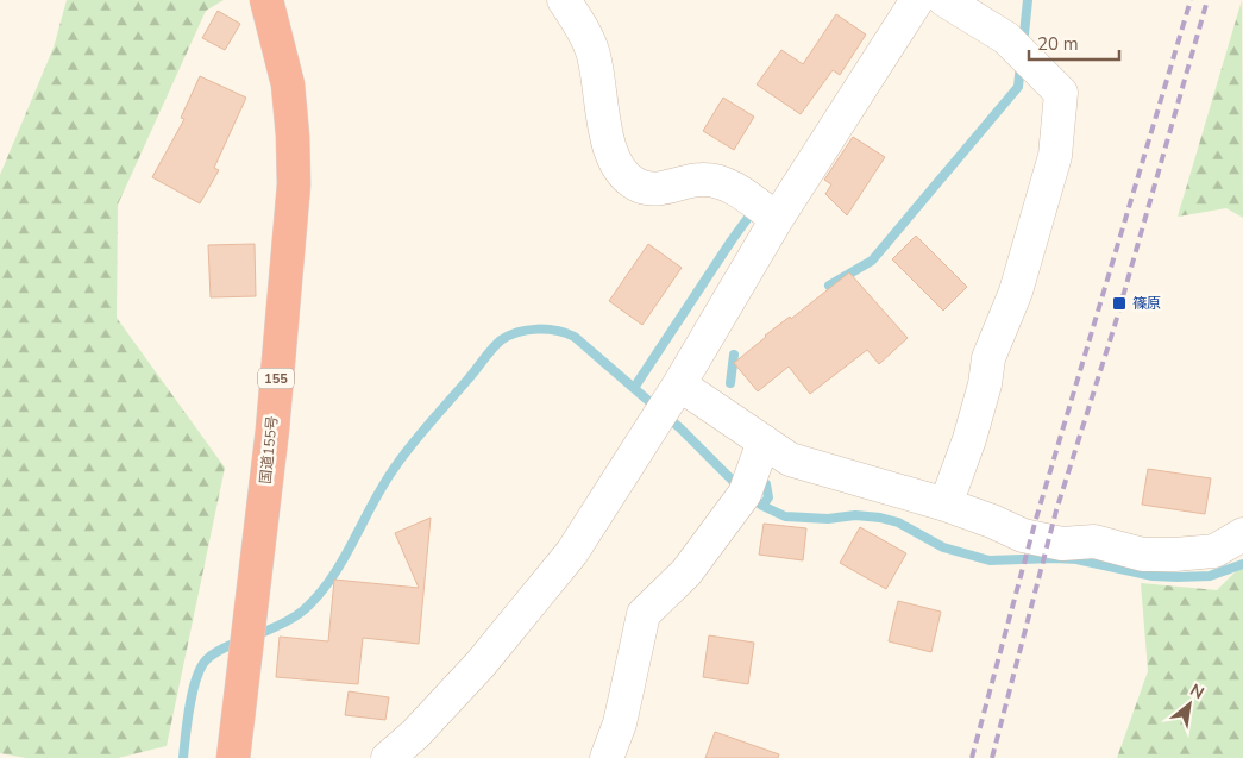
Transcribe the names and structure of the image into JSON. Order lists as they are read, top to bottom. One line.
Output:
{"streets":{"highway":["155","国道155号"]},"places":{"transit":["篠原"]},"scale_bar":"20 m","north":"top right"}
